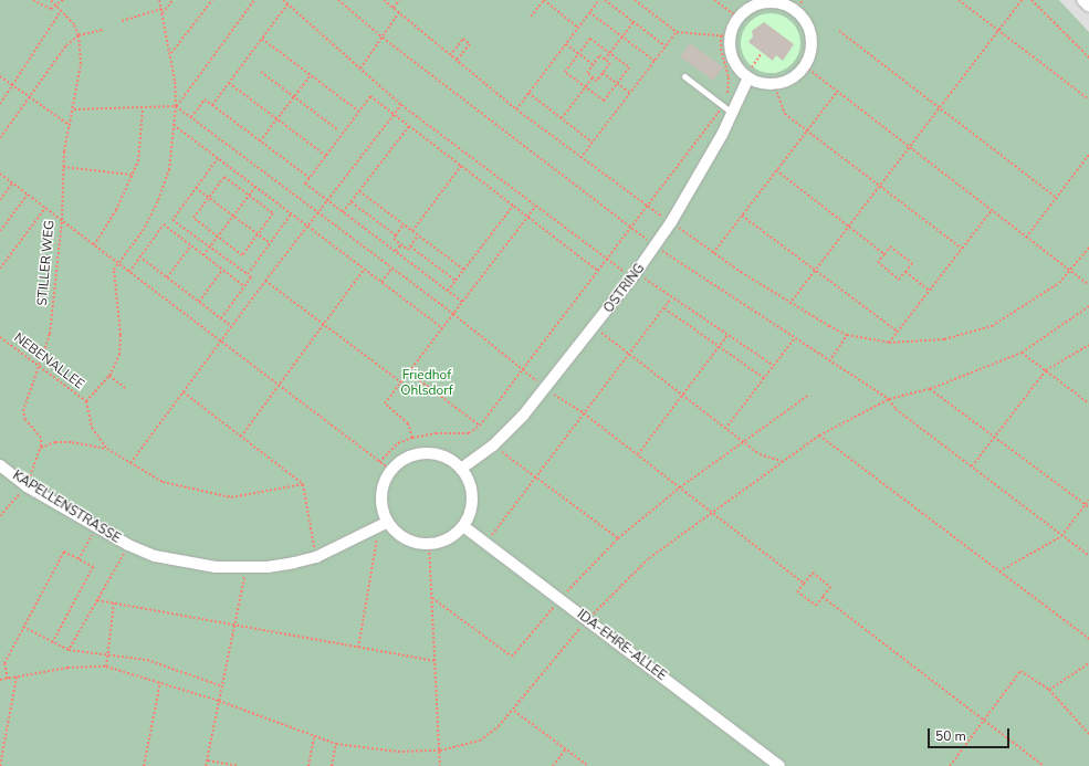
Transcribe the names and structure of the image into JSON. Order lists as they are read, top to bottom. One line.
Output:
{"streets":{"street":["OSTRING","KAPELLENSTRASSE","IDA-EHRE-ALLEE"],"path":["STILLER WEG","NEBENALLEE"]},"crossings":[["STILLER WEG","NEBENALLEE"],["OSTRING","KAPELLENSTRASSE"],["OSTRING","IDA-EHRE-ALLEE"],["KAPELLENSTRASSE","IDA-EHRE-ALLEE"]],"parks":["Friedhof Ohlsdorf"],"scale_bar":"50 m"}
